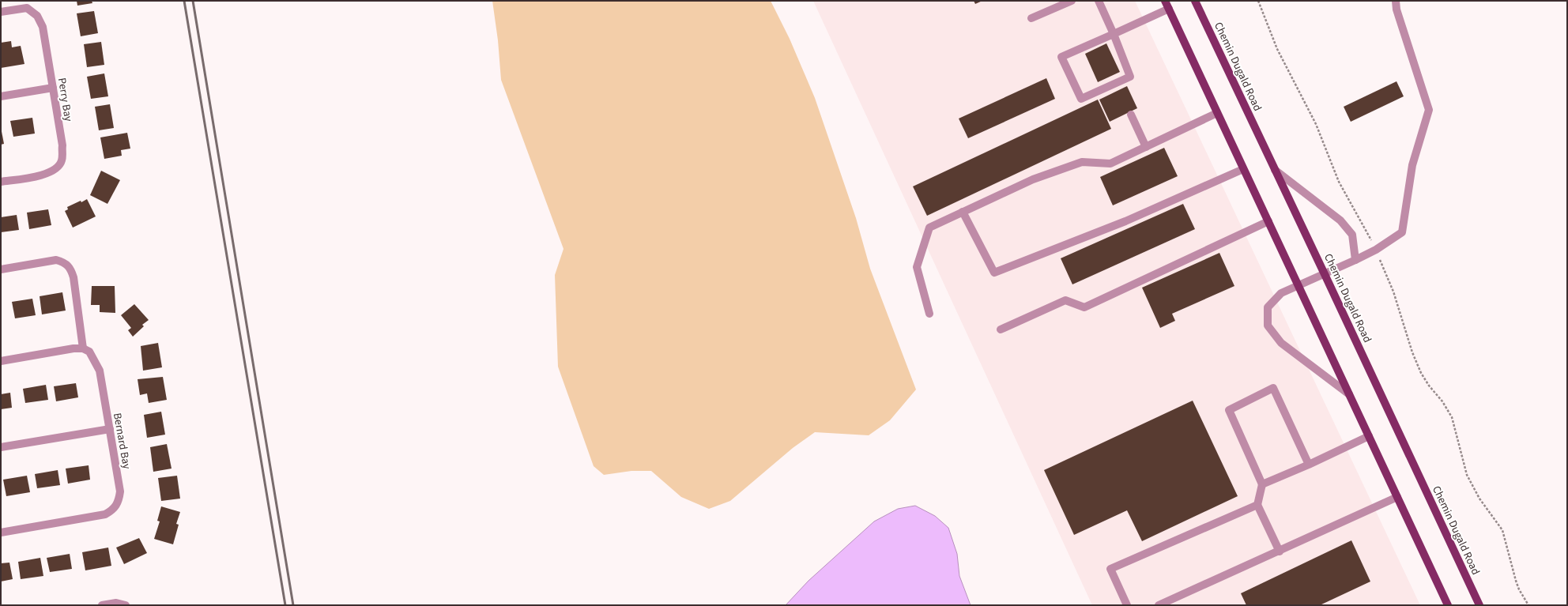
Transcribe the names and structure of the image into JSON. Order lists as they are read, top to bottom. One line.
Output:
{"streets":{"main road":["Chemin Dugald Road"],"street":["Perry Bay","Bernard Bay"]}}
